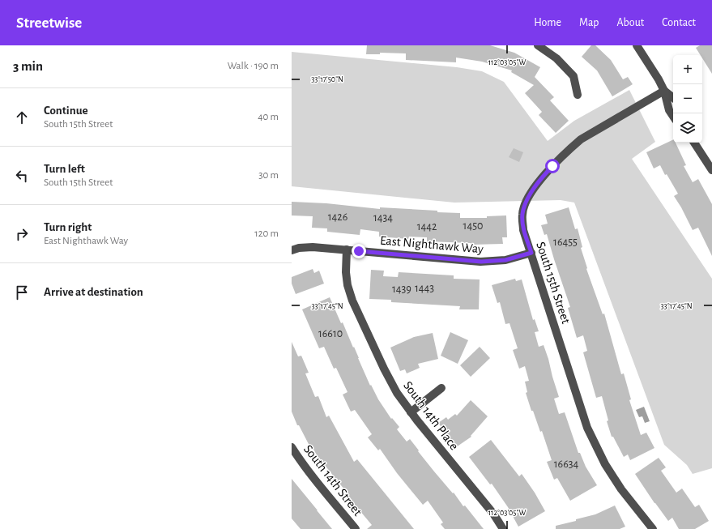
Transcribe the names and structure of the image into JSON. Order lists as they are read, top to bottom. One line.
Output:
{"streets":{"street":["East Nighthawk Way","South 15th Street","South 14th Place","South 14th Street"]},"crossings":[["East Nighthawk Way","South 15th Street"],["East Nighthawk Way","South 14th Place"]],"house_numbers":["1426","1434","1450","1442","16455","1443","1439","16610","16634"],"page":{"header":"Streetwise","nav":["Home","Map","About","Contact"],"heading":["3 min","Walk · 190 m"],"map_buttons":["+","−"],"list":[["Continue","South 15th Street","40 m"],["Turn left","South 15th Street","30 m"],["Turn right","East Nighthawk Way","120 m"],"Arrive at destination"]},"coordinates":["112°03'05\"W","33°17'50\"N","33°17'45\"N"]}
